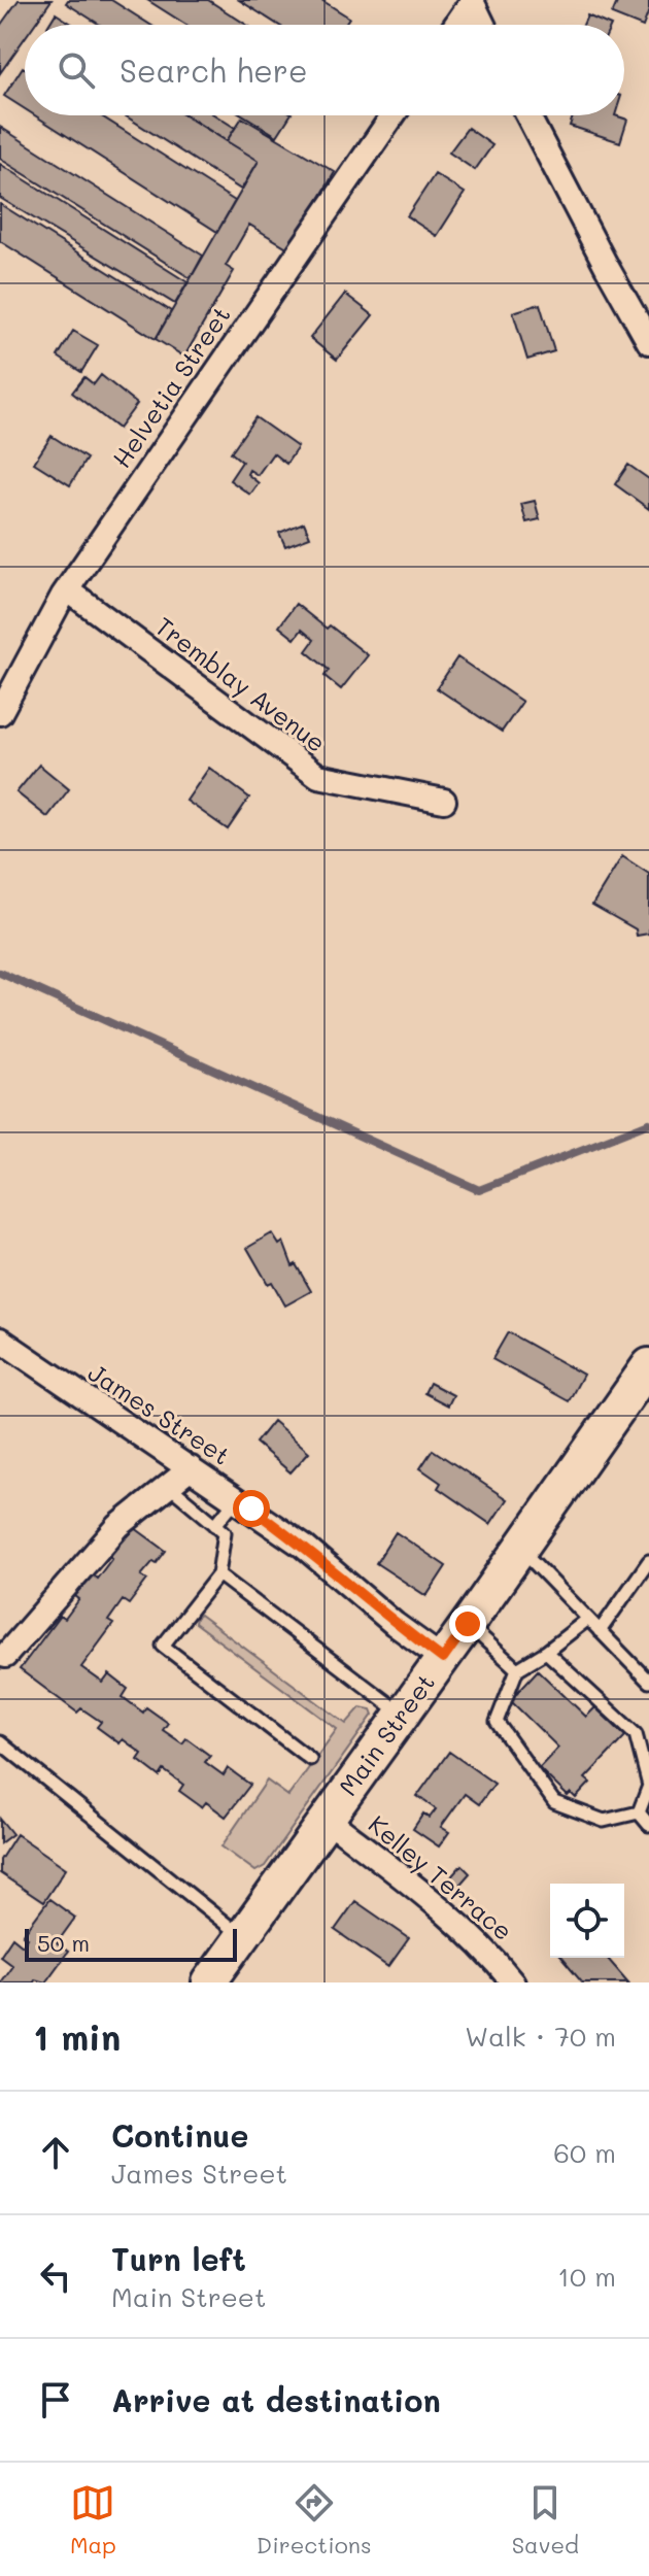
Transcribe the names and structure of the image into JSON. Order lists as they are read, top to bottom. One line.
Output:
{"streets":{"main road":["Main Street"],"street":["Helvetia Street","Tremblay Avenue","James Street","Kelley Terrace"]},"crossings":[["Helvetia Street","Tremblay Avenue"],["James Street","Main Street"],["Main Street","Kelley Terrace"]],"scale_bar":"50 m","page":{"search":"Search here","scale":"50 m","heading":["1 min","Walk · 70 m"],"list":[["Continue","James Street","60 m"],["Turn left","Main Street","10 m"],"Arrive at destination"],"nav":["Map","Directions","Saved"]}}
